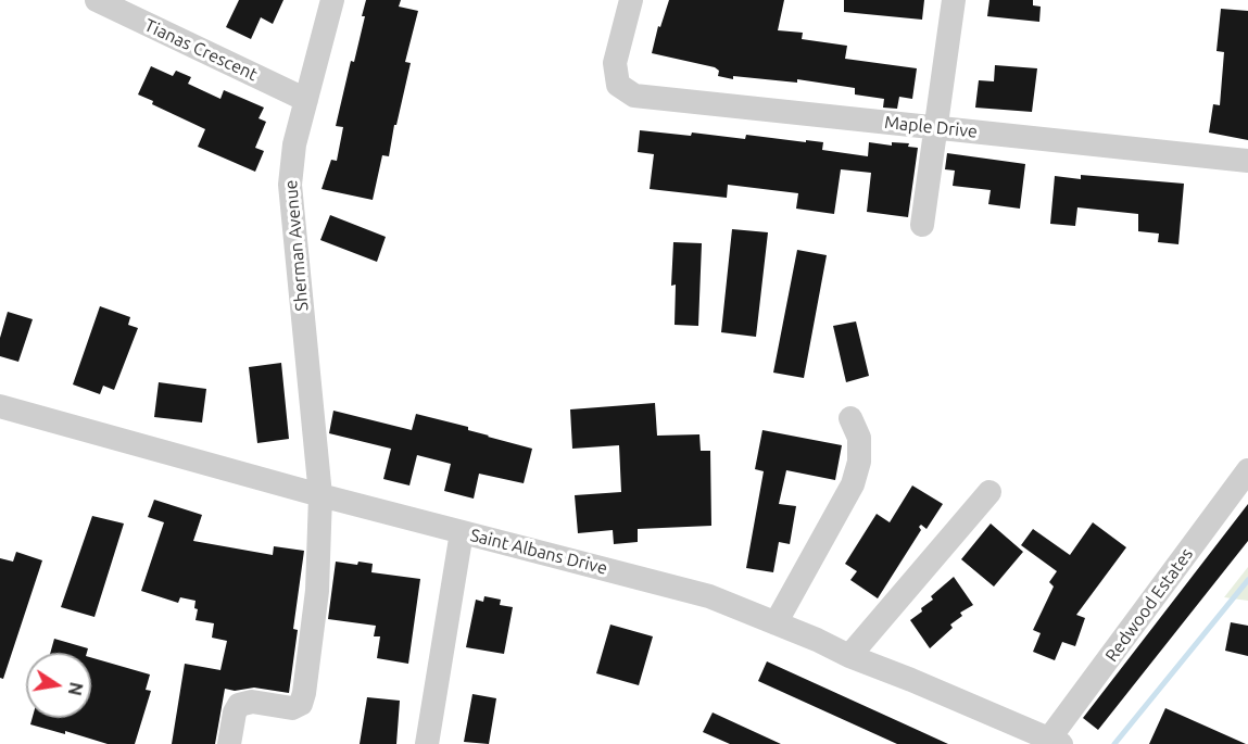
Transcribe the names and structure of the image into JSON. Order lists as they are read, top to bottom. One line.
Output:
{"streets":{"street":["Tianas Crescent","Maple Drive","Sherman Avenue","Saint Albans Drive","Redwood Estates"]},"crossings":[["Tianas Crescent","Sherman Avenue"],["Sherman Avenue","Saint Albans Drive"],["Saint Albans Drive","Redwood Estates"]],"north":"right"}
